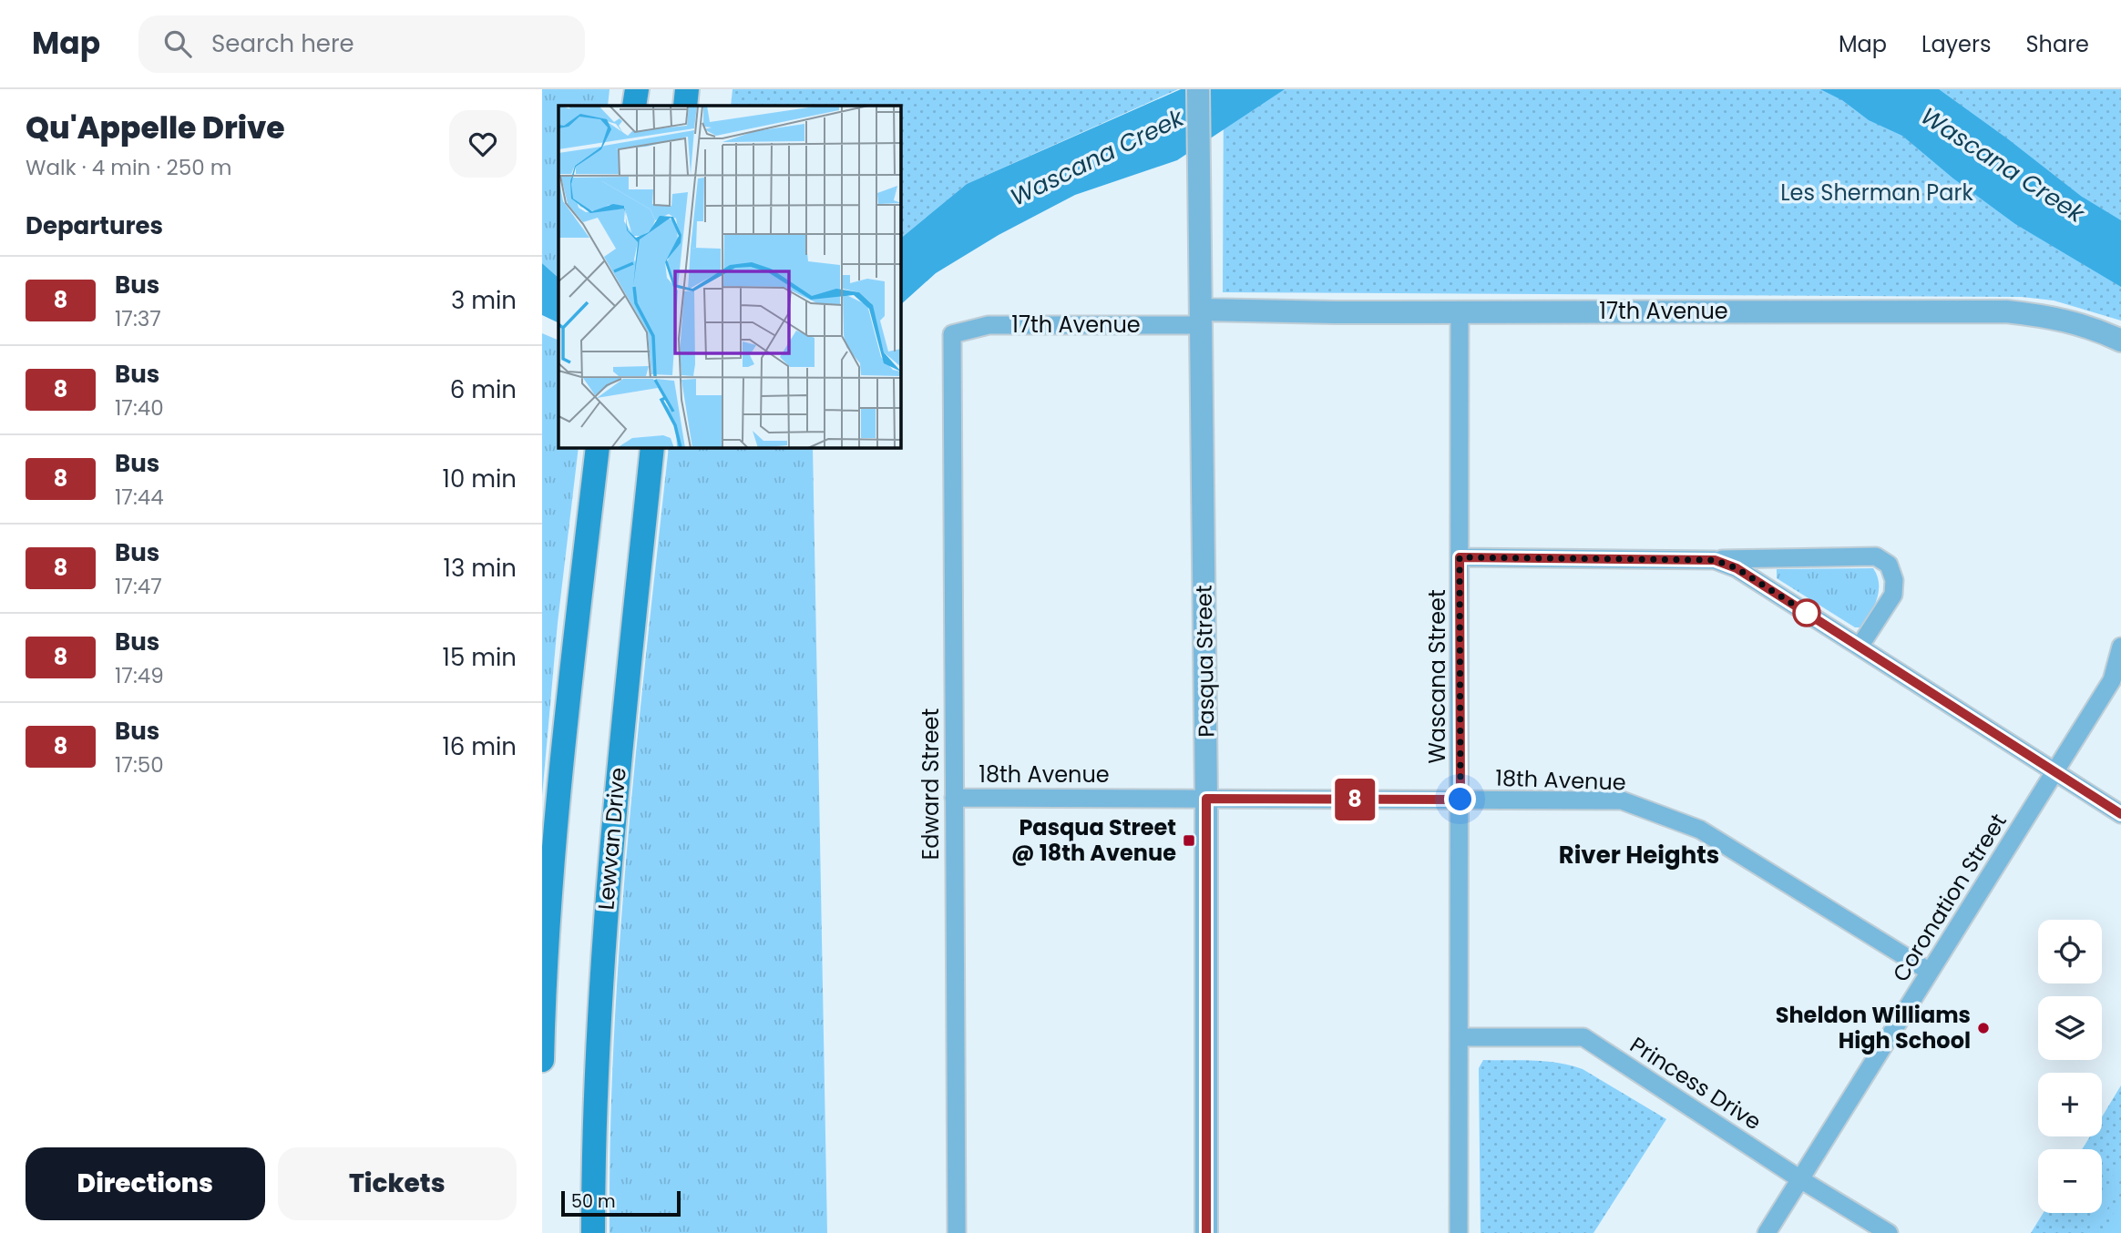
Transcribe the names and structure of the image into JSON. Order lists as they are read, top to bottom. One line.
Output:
{"streets":{"main road":["Lewvan Drive"],"street":["17th Avenue","Pasqua Street","Wascana Street","18th Avenue","Edward Street","Coronation Street","Princess Drive"]},"crossings":[["17th Avenue","Pasqua Street"],["17th Avenue","Wascana Street"],["17th Avenue","Edward Street"],["Pasqua Street","18th Avenue"],["Wascana Street","18th Avenue"],["Wascana Street","Princess Drive"],["18th Avenue","Edward Street"],["18th Avenue","Coronation Street"],["Coronation Street","Princess Drive"]],"districts":["River Heights"],"water":["Wascana Creek"],"parks":["Les Sherman Park"],"places":{"transit":["Pasqua Street @ 18th Avenue"],"other":["Sheldon Williams High School"]},"lines":["bus line 8"],"scale_bar":"50 m","page":{"header":"Map","search":"Search here","nav":["Map","Layers","Share"],"heading":[["Qu'Appelle Drive","Walk · 4 min · 250 m"],"Departures"],"on_map":"8","list":[{"mark":"8","name":"Bus","note":"17:37","value":"3 min"},{"mark":"8","name":"Bus","note":"17:40","value":"6 min"},{"mark":"8","name":"Bus","note":"17:44","value":"10 min"},{"mark":"8","name":"Bus","note":"17:47","value":"13 min"},{"mark":"8","name":"Bus","note":"17:49","value":"15 min"},{"mark":"8","name":"Bus","note":"17:50","value":"16 min"}],"map_buttons":["+","−"],"buttons":["Directions","Tickets"],"scale":"50 m"}}
